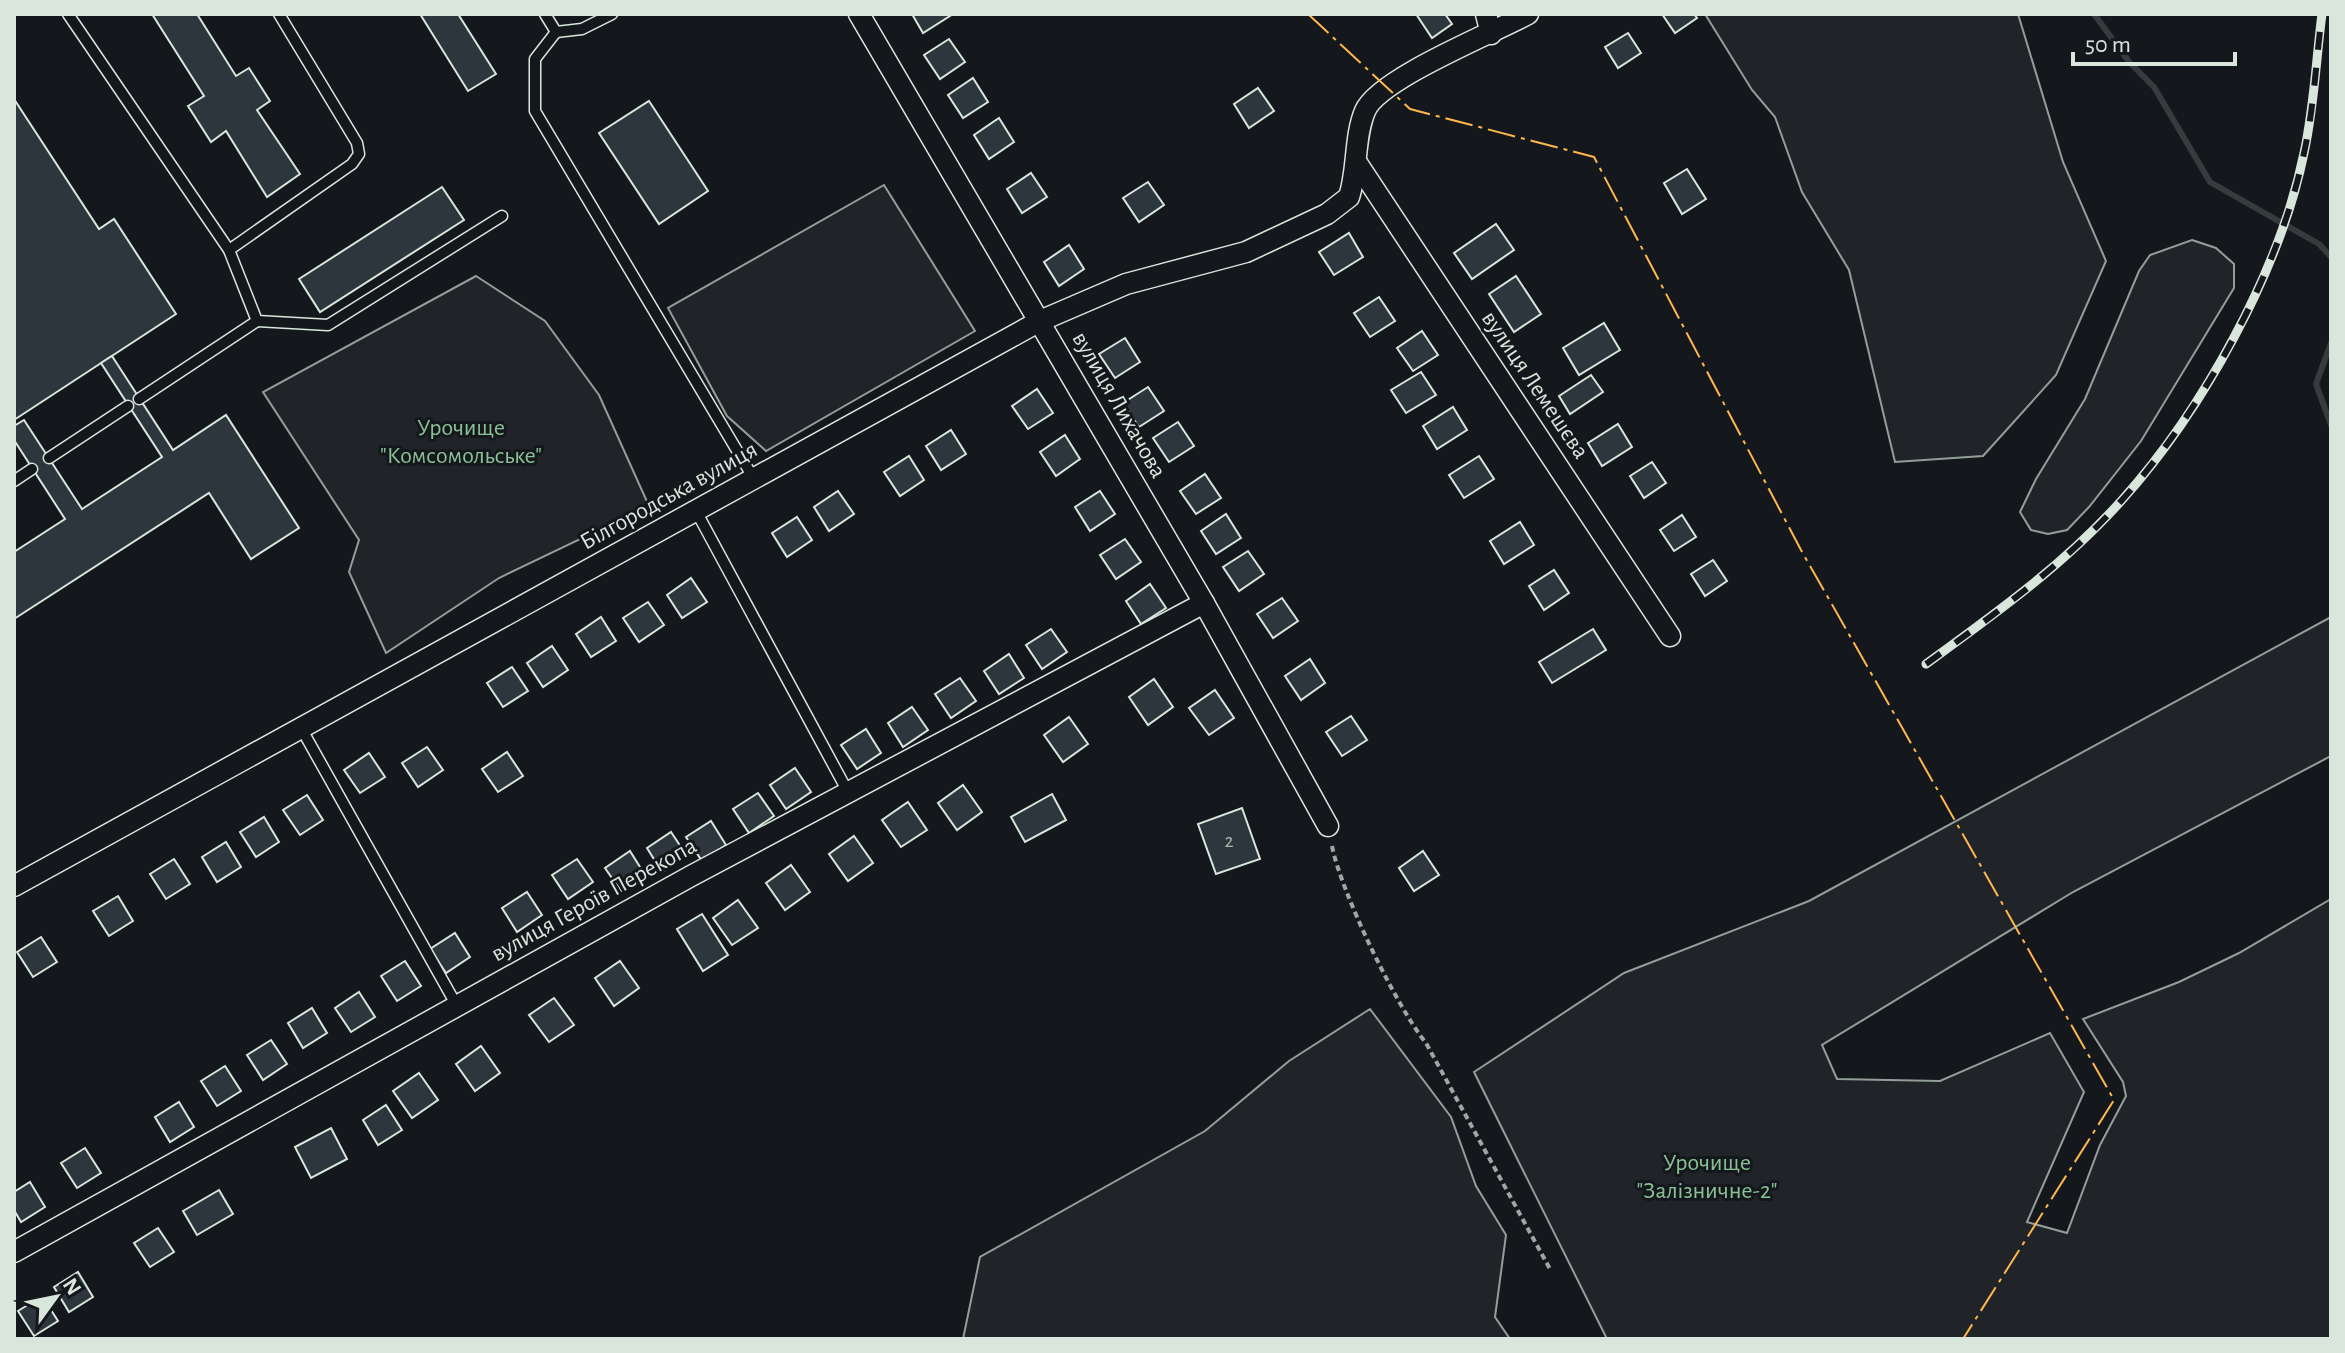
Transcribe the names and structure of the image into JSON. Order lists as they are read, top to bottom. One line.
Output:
{"streets":{"street":["вулиця Лемешєва","вулиця Лихачова","Білгородська вулиця","вулиця Героїв Перекопа"]},"crossings":[["вулиця Лемешєва","Білгородська вулиця"],["вулиця Лихачова","Білгородська вулиця"],["вулиця Лихачова","вулиця Героїв Перекопа"]],"parks":["Урочище \"Комсомольське\"","Урочище \"Залізничне-2\""],"house_numbers":["2"],"scale_bar":"50 m","north":"top right"}
